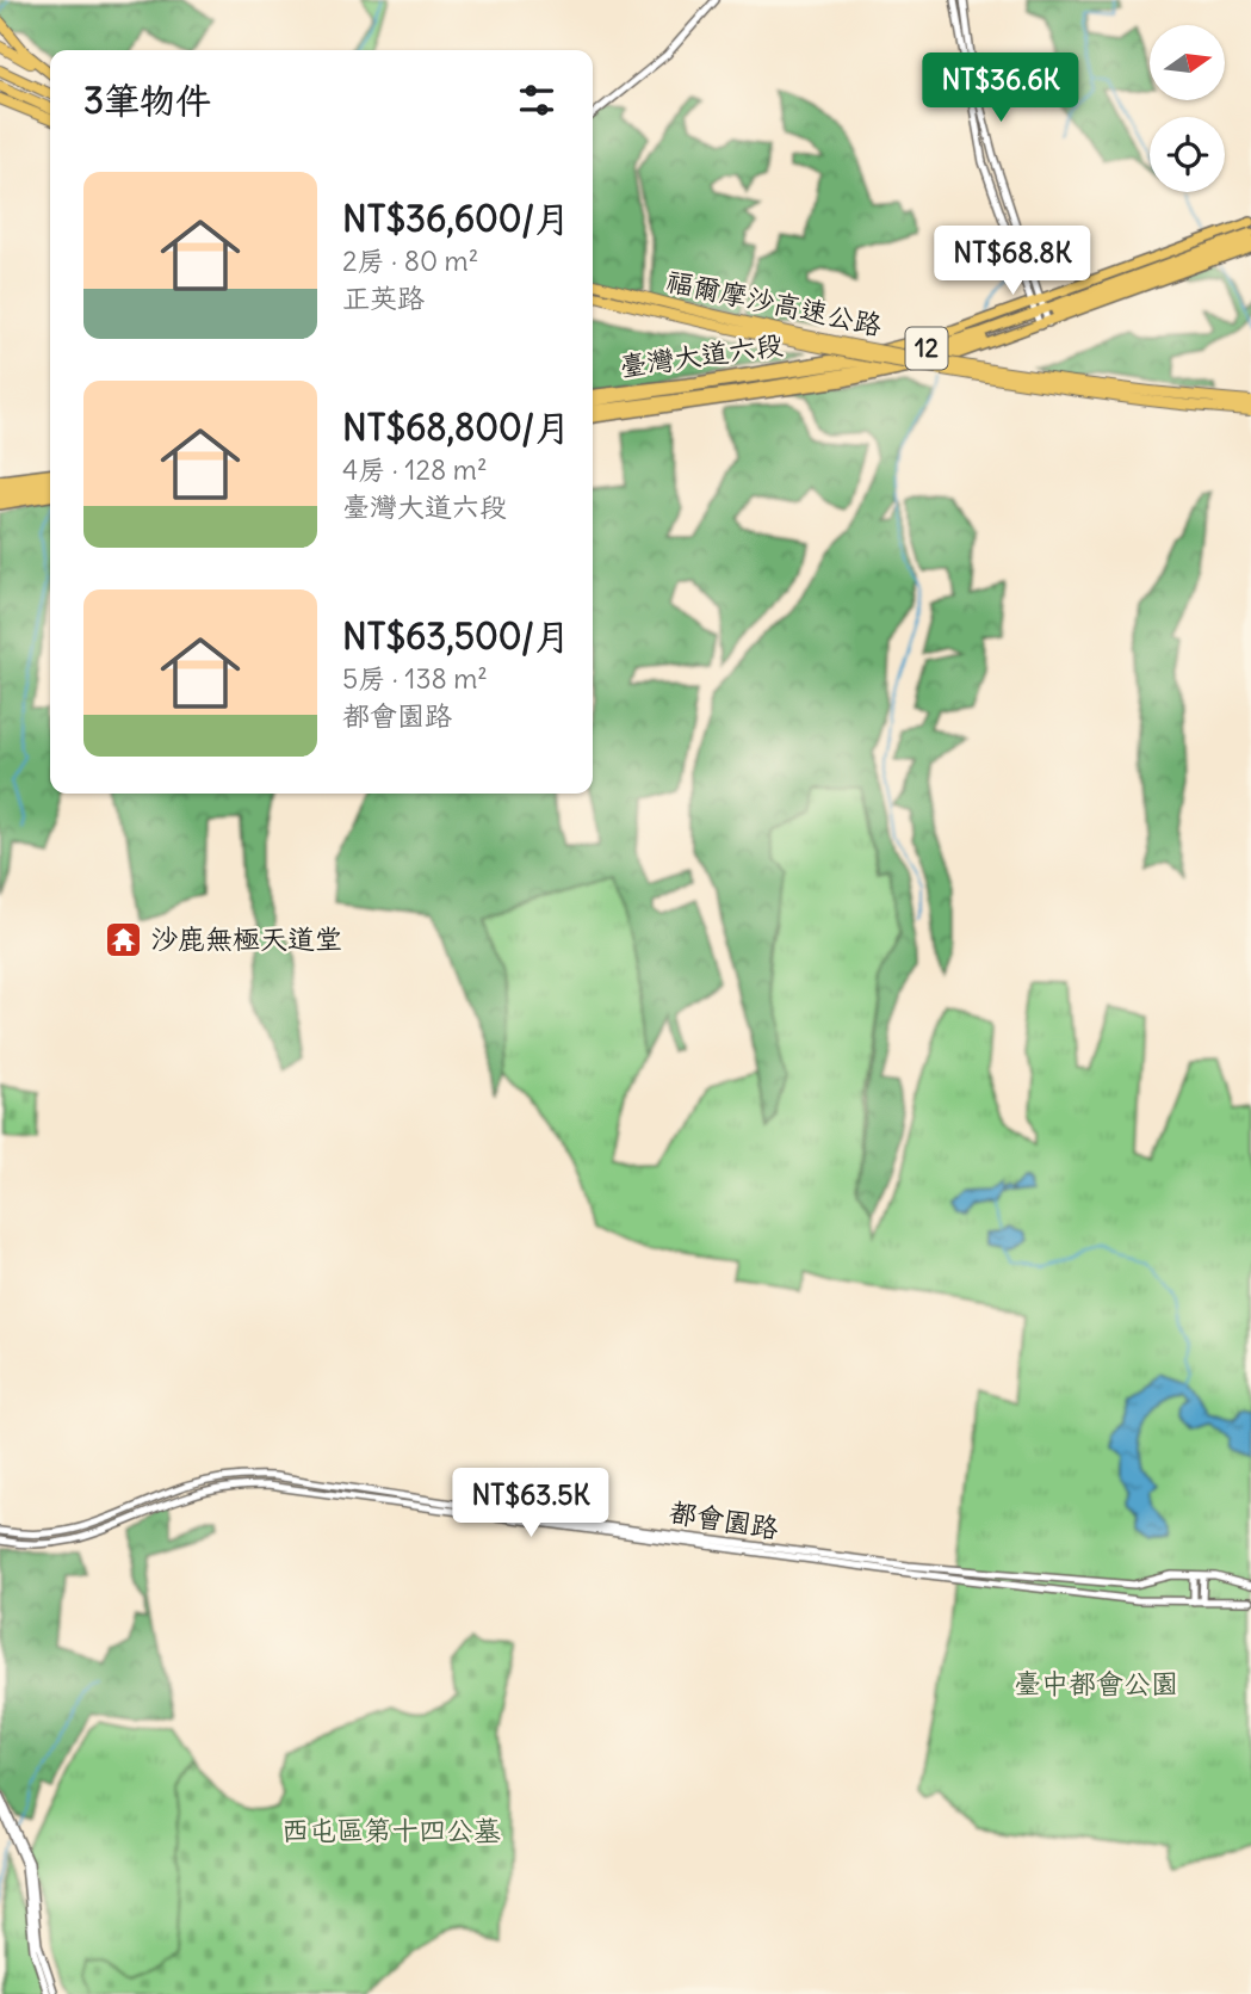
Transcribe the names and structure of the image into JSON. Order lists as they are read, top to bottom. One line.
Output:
{"streets":{"highway":["福爾摩沙高速公路"],"main road":["12","臺灣大道六段"],"street":["都會園路"]},"parks":["臺中都會公園","西屯區第十四公墓"],"places":{"temple":["沙鹿無極天道堂"]},"north":"right","page":{"heading":"3筆物件","price":["NT$36.6K","NT$68.8K","NT$63.5K"],"list":[{"name":"NT$36,600/月","note":"2房 · 80 m² · 正英路"},{"name":"NT$68,800/月","note":"4房 · 128 m² · 臺灣大道六段"},{"name":"NT$63,500/月","note":"5房 · 138 m² · 都會園路"}]}}
